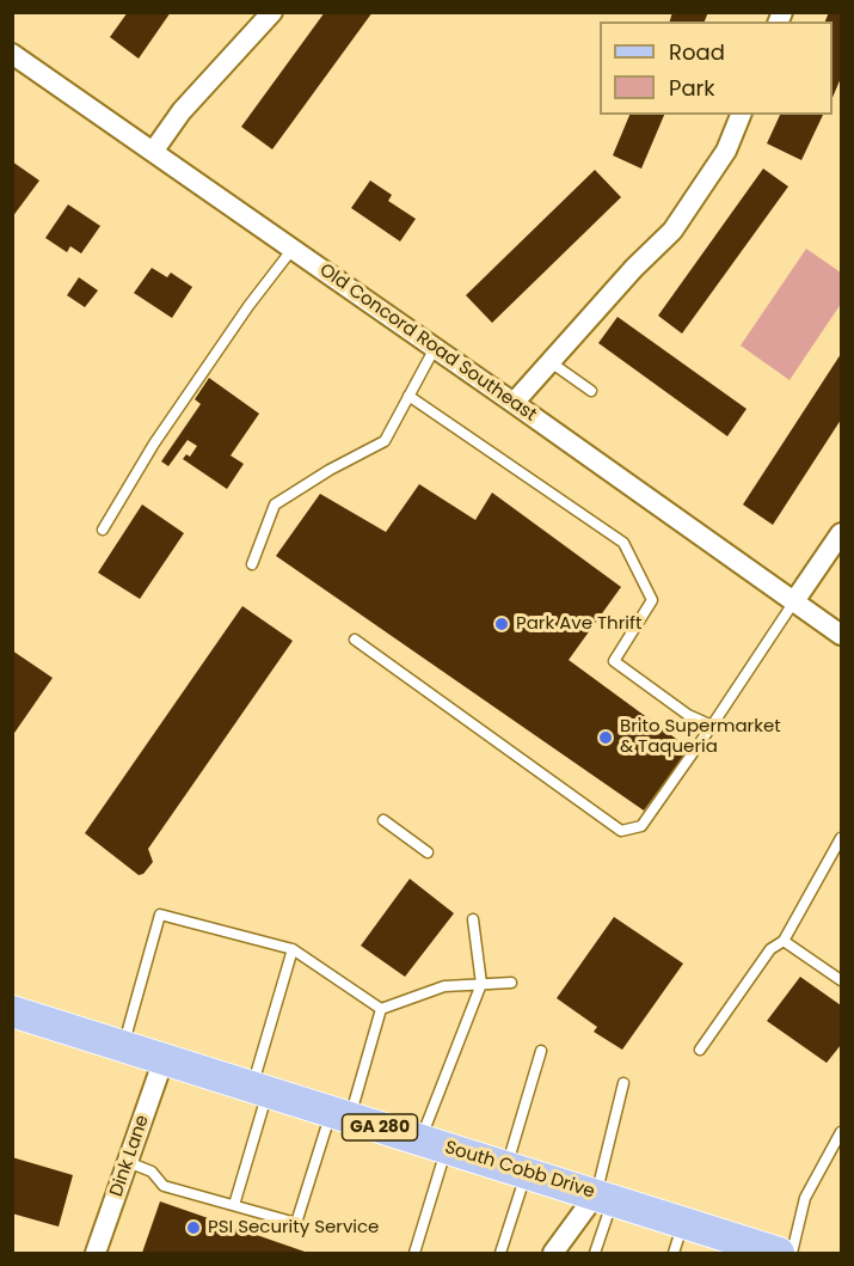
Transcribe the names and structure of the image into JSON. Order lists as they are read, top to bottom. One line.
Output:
{"streets":{"main road":["GA 280","South Cobb Drive"],"street":["Old Concord Road Southeast","Dink Lane"]},"crossings":[["Dink Lane","South Cobb Drive"]],"places":["Park Ave Thrift","Brito Supermarket & Taqueria","PSI Security Service"],"legend":["Road","Park"]}
